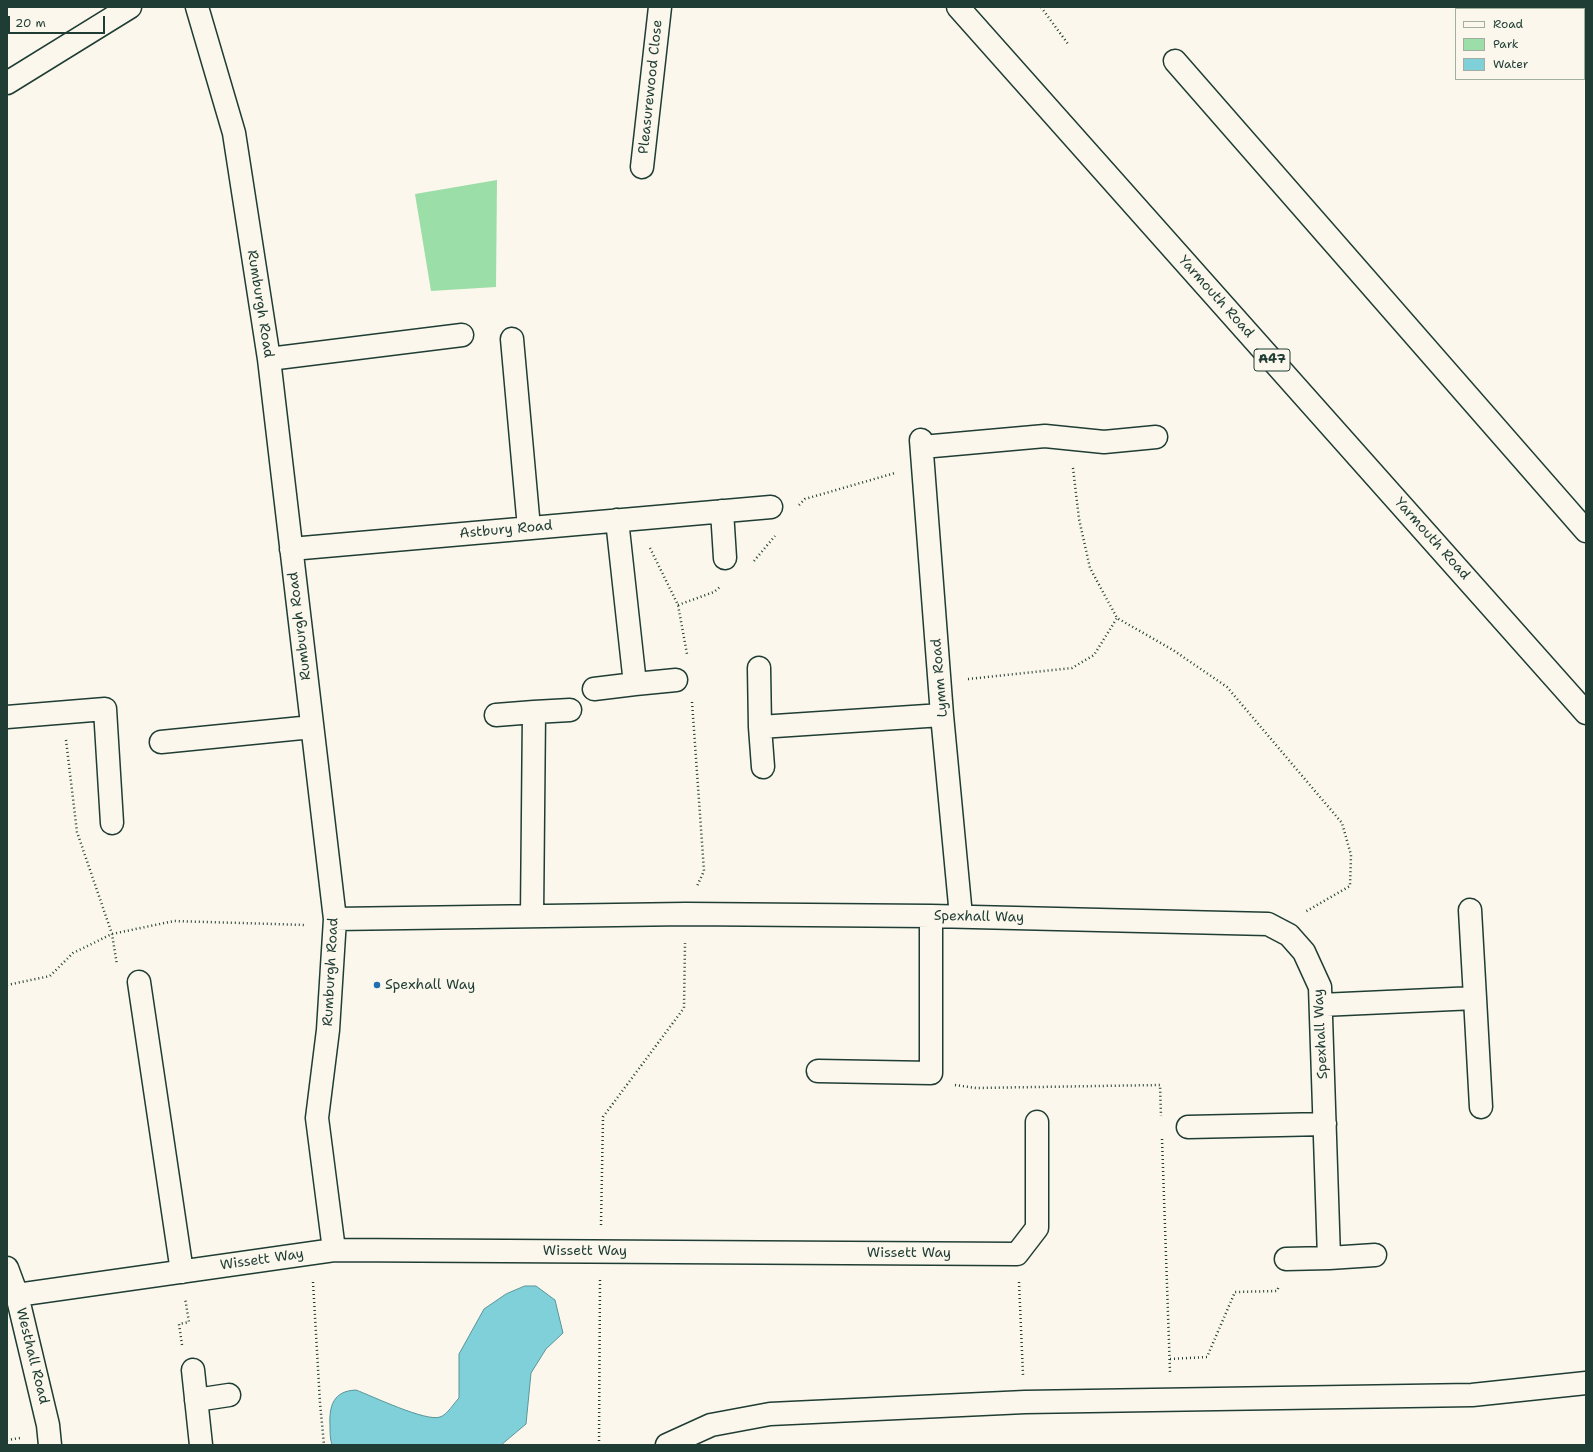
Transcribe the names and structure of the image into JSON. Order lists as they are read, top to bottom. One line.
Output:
{"streets":{"main road":["Pleasurewood Close","Yarmouth Road","Rumburgh Road","A47","Astbury Road","Lymm Road","Spexhall Way","Wissett Way","Westhall Road"]},"crossings":[["Rumburgh Road","Astbury Road"],["Rumburgh Road","Spexhall Way"],["Rumburgh Road","Wissett Way"],["Lymm Road","Spexhall Way"],["Wissett Way","Westhall Road"]],"places":["Spexhall Way"],"legend":["Road","Park","Water"],"scale_bar":"20 m"}
